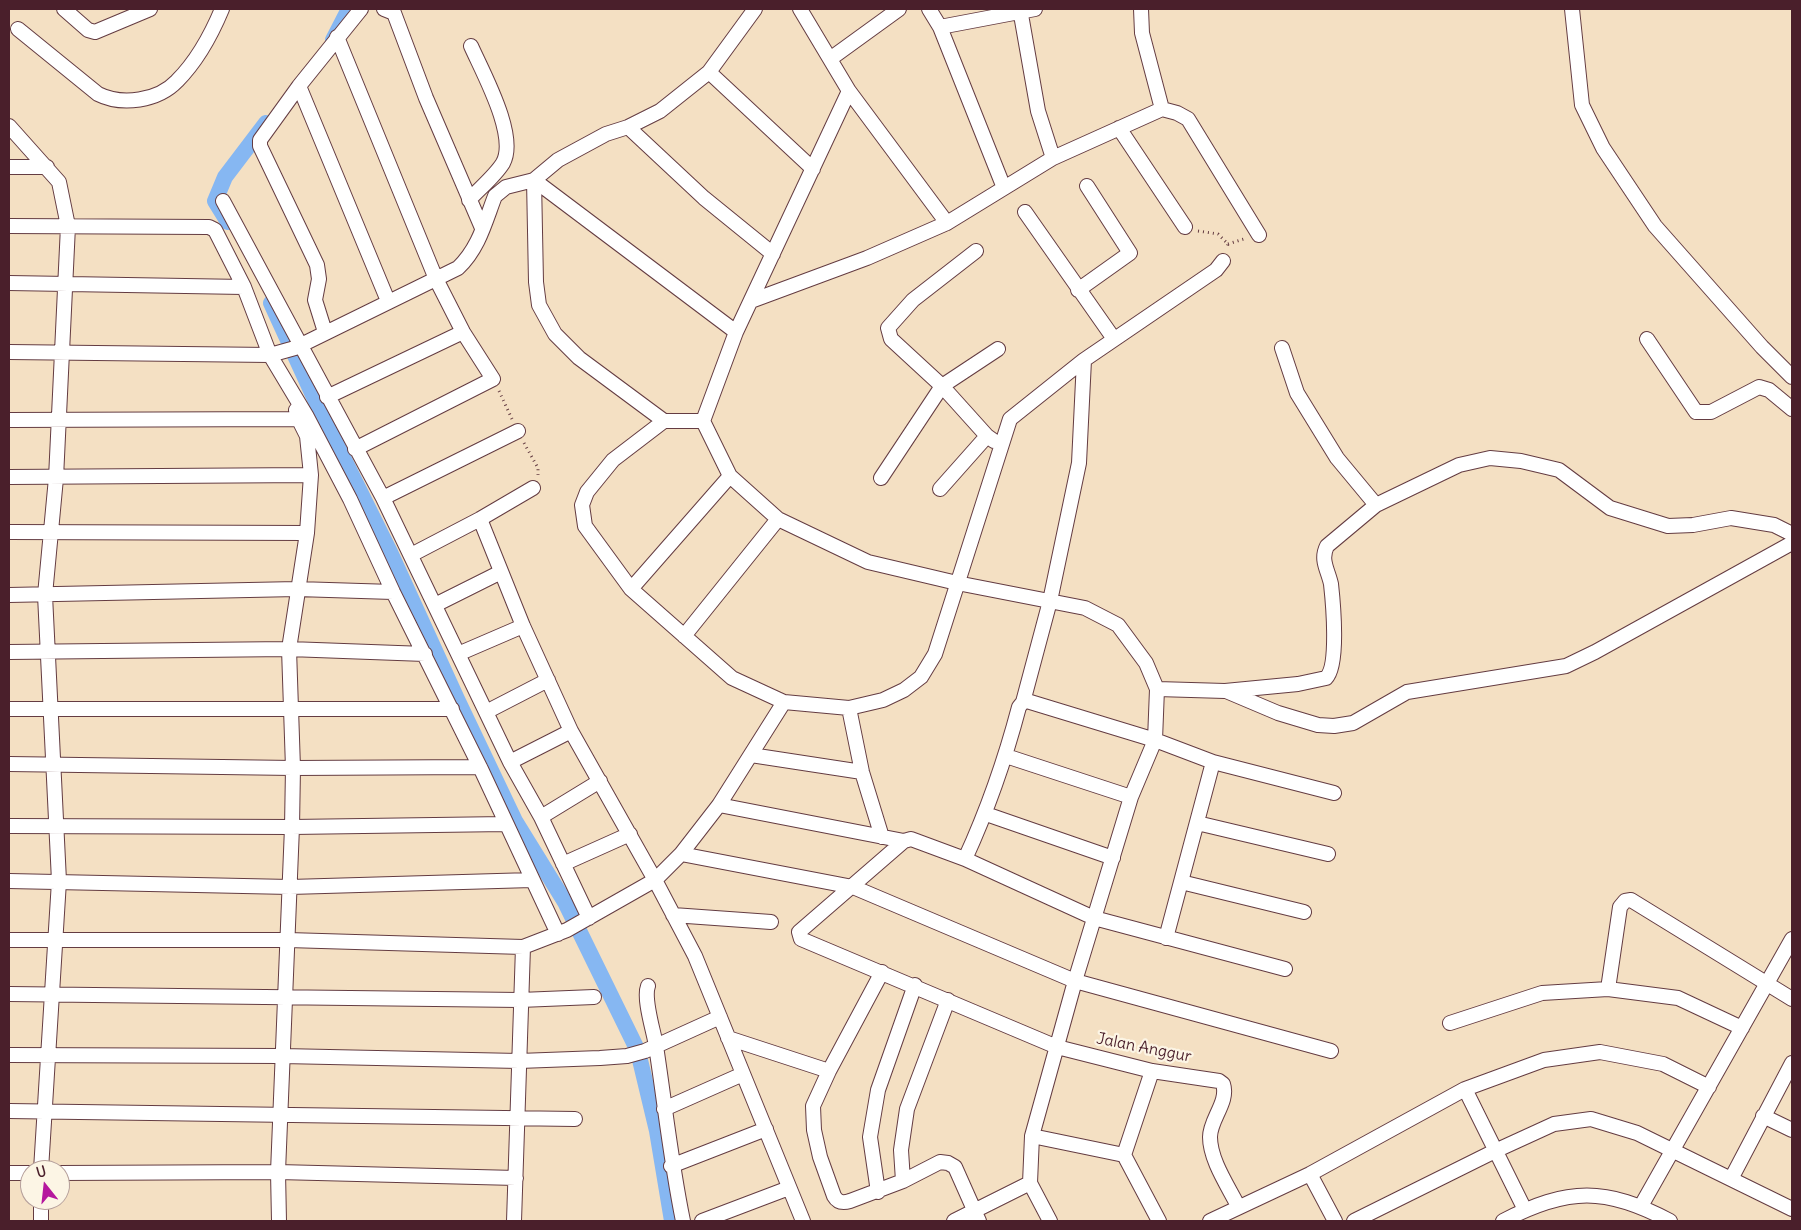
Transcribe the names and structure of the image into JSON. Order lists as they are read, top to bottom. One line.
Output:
{"streets":{"street":["Jalan Anggur"]},"north":"top"}
